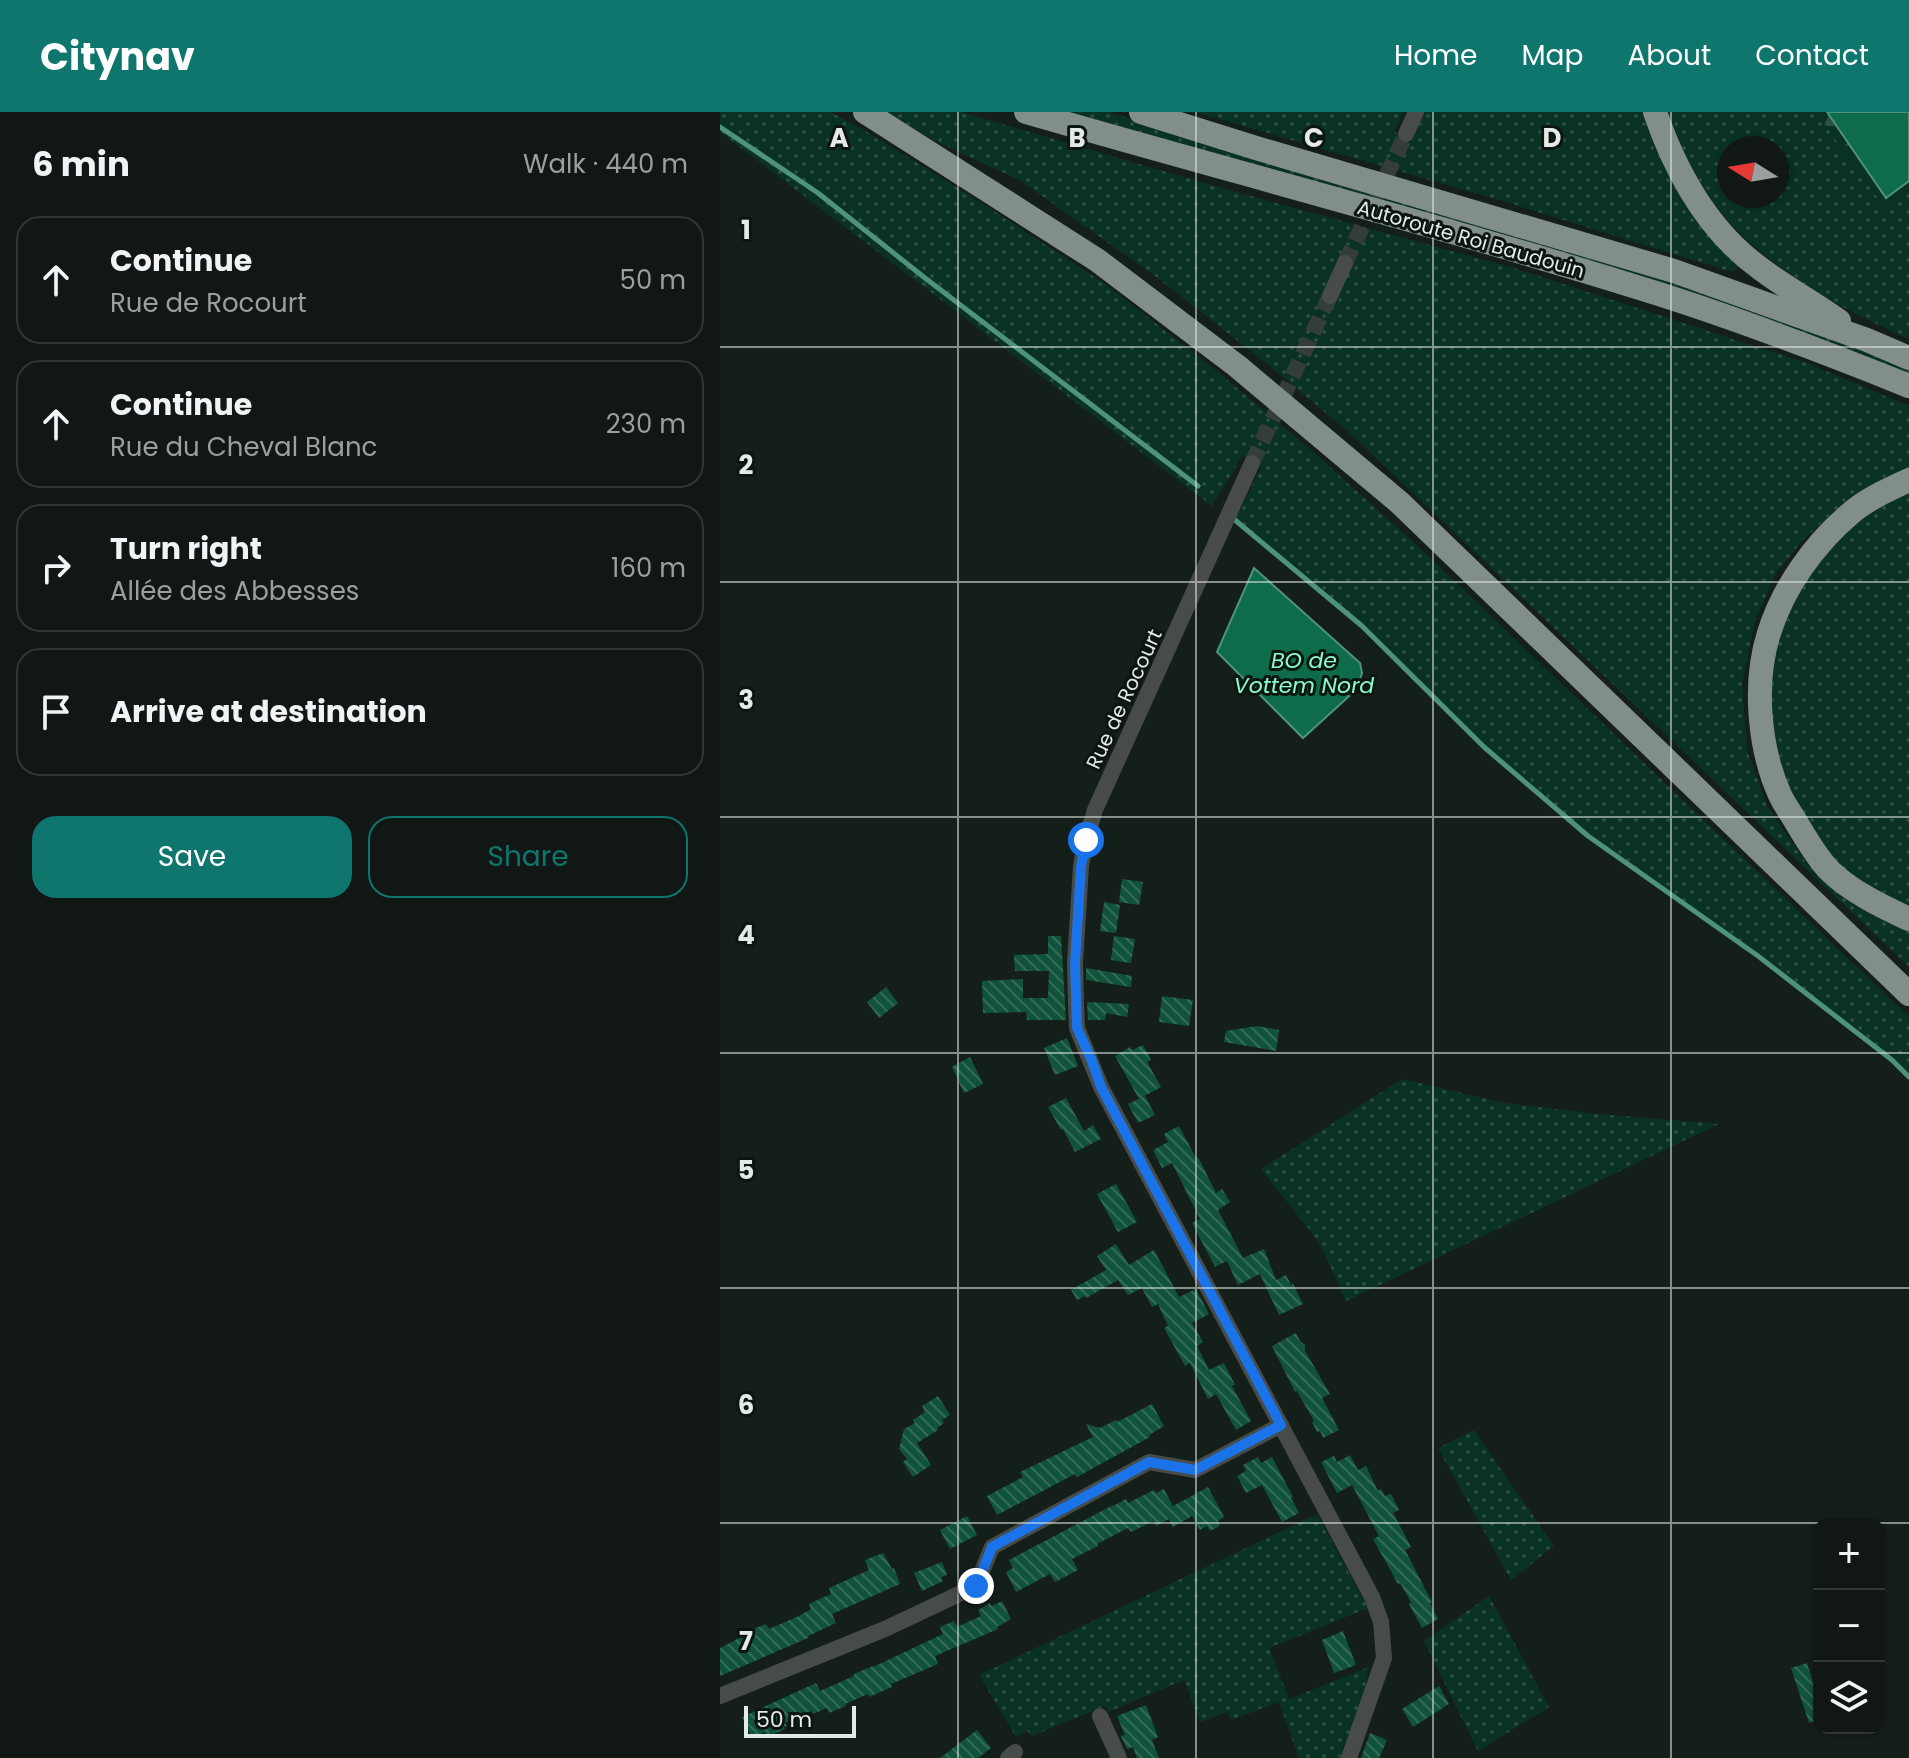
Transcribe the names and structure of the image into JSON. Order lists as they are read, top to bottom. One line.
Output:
{"streets":{"highway":["Autoroute Roi Baudouin"],"street":["Rue de Rocourt"]},"water":["BO de Vottem Nord"],"scale_bar":"50 m","north":"left","page":{"header":"Citynav","nav":["Home","Map","About","Contact"],"heading":["6 min","Walk · 440 m"],"list":[["Continue","Rue de Rocourt","50 m"],["Continue","Rue du Cheval Blanc","230 m"],["Turn right","Allée des Abbesses","160 m"],"Arrive at destination"],"buttons":["Save","Share"],"map_buttons":["+","−"],"scale":"50 m"},"grid":{"columns":["A","B","C","D"],"rows":["1","2","3","4","5","6","7"]}}
